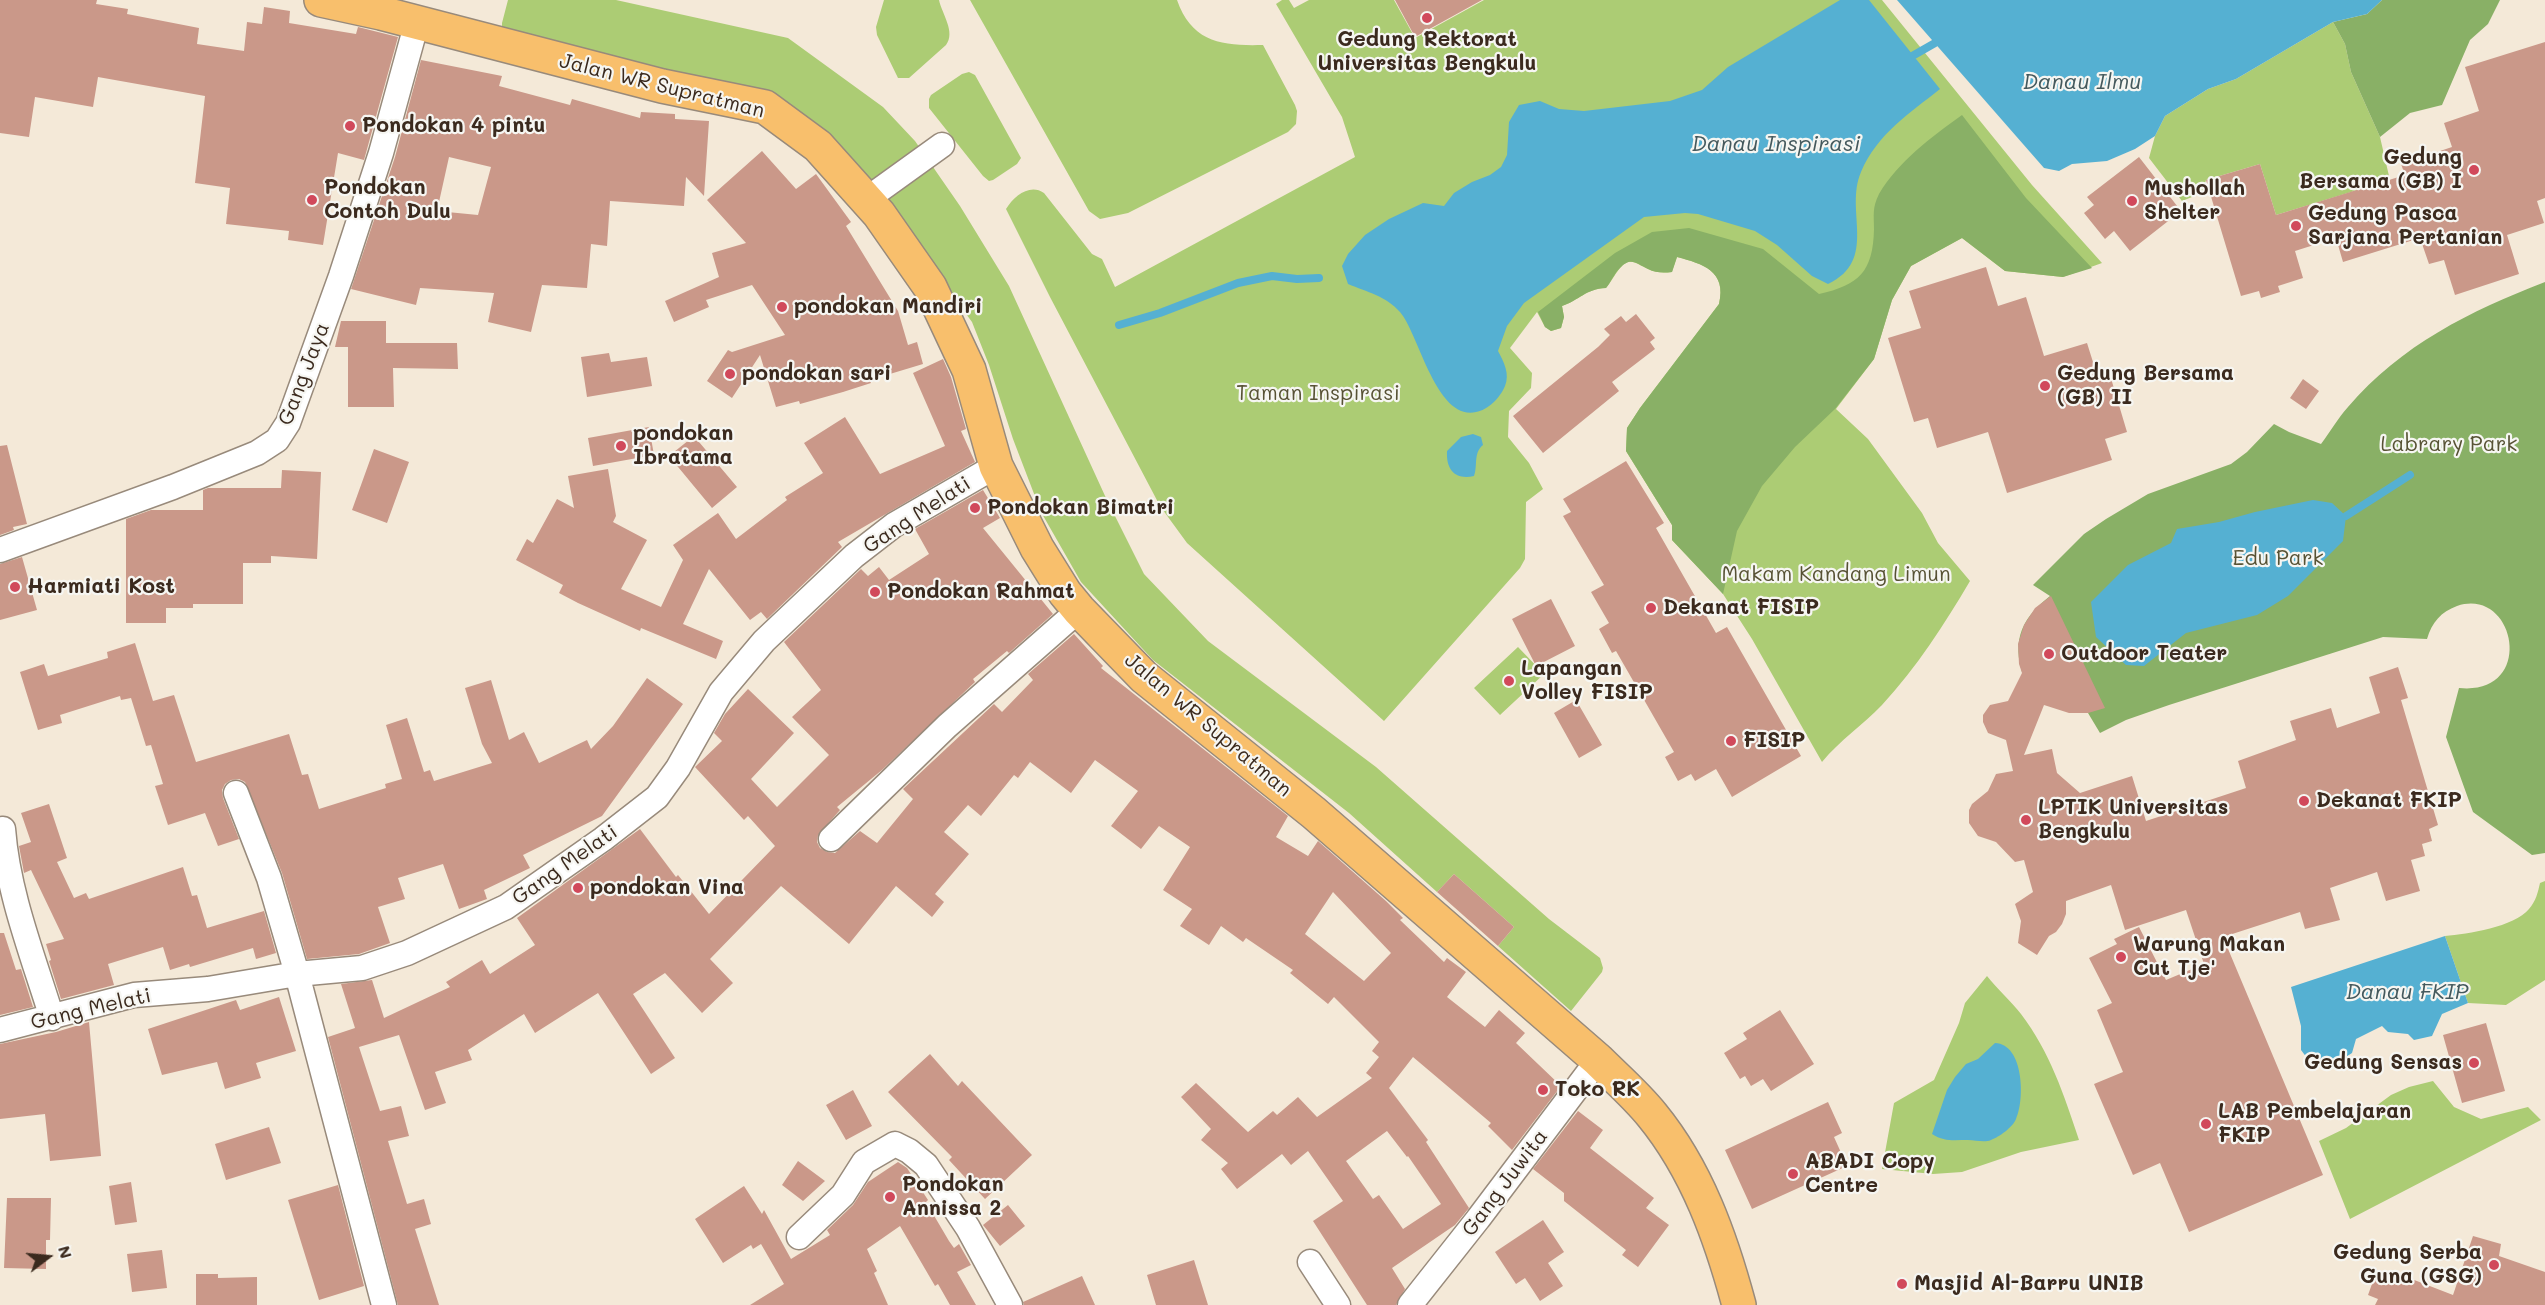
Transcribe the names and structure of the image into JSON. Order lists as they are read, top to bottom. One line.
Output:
{"streets":{"highway":["Jalan WR Supratman"],"street":["Gang Jaya","Gang Melati","Gang Juwita"]},"crossings":[["Jalan WR Supratman","Gang Jaya"],["Jalan WR Supratman","Gang Melati"],["Jalan WR Supratman","Gang Juwita"]],"water":["Danau Ilmu","Danau Inspirasi","Danau FKIP"],"parks":["Taman Inspirasi","Labrary Park","Edu Park","Makam Kandang Limun"],"places":["Gedung Rektorat Universitas Bengkulu","Pondokan 4 pintu","Gedung Bersama (GB) I","Pondokan Contoh Dulu","Mushollah Shelter","Gedung Pasca Sarjana Pertanian","pondokan Mandiri","pondokan sari","Gedung Bersama (GB) II","pondokan Ibratama","Pondokan Bimatri","Harmiati Kost","Pondokan Rahmat","Dekanat FISIP","Outdoor Teater","Lapangan Volley FISIP","FISIP","Dekanat FKIP","LPTIK Universitas Bengkulu","pondokan Vina","Warung Makan Cut Tje'","Gedung Sensas","Toko RK","LAB Pembelajaran FKIP","ABADI Copy Centre","Pondokan Annissa 2","Gedung Serba Guna (GSG)","Masjid Al-Barru UNIB"],"north":"right"}
